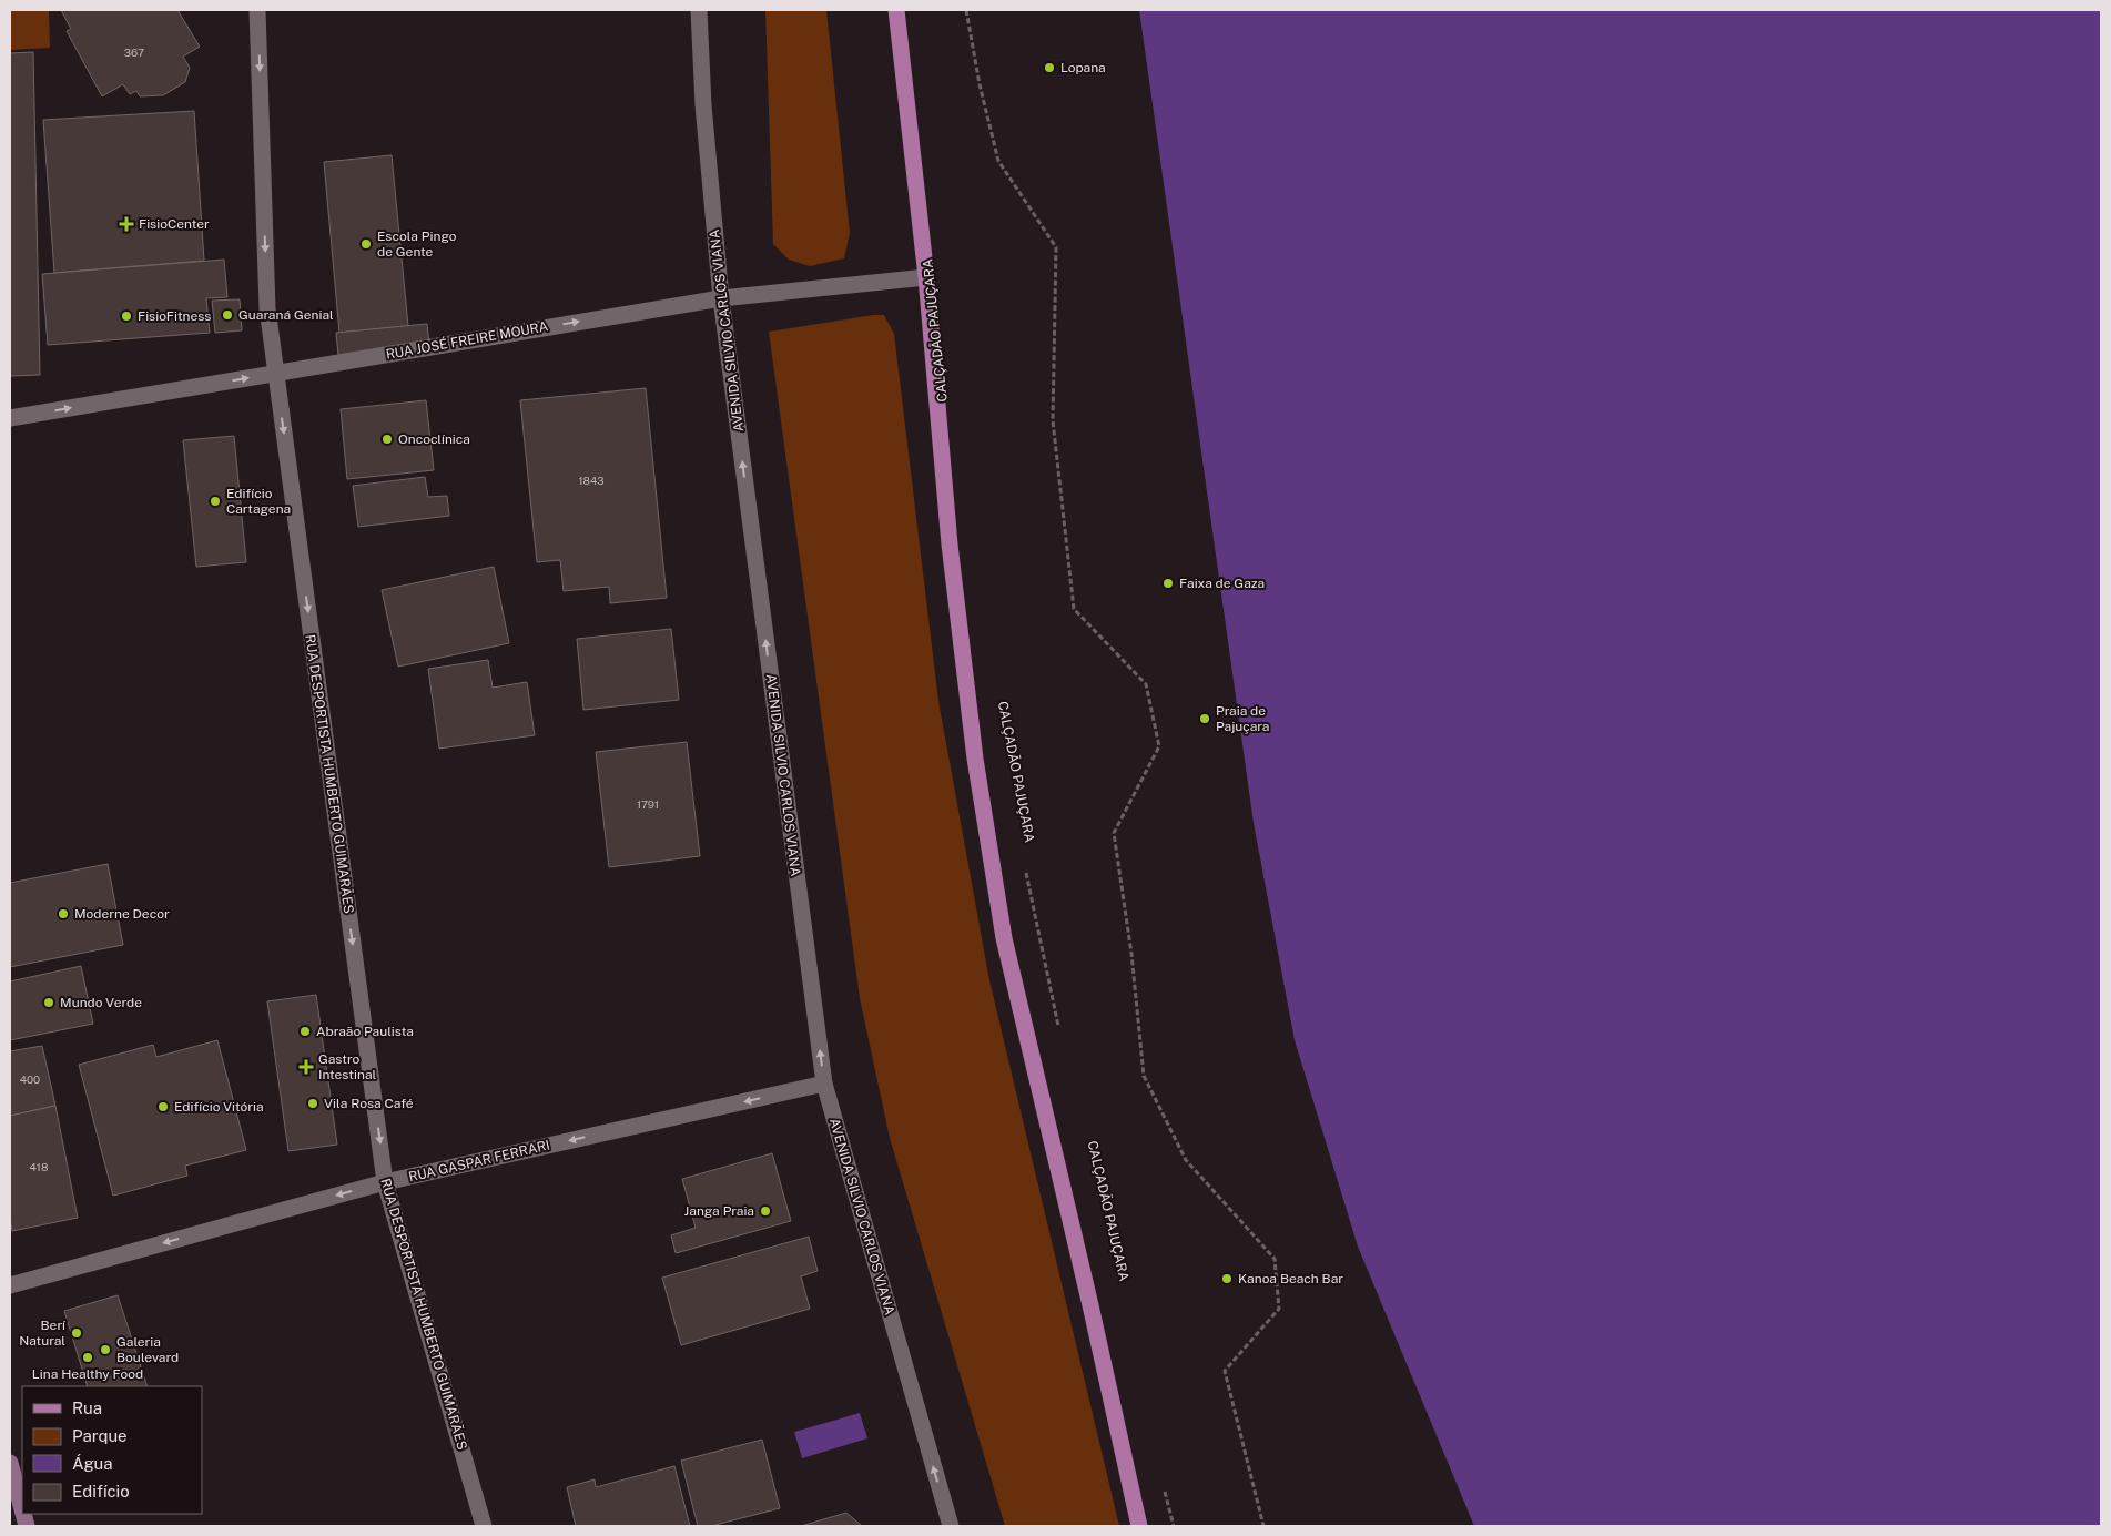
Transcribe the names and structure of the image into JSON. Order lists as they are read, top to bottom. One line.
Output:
{"streets":{"street":["AVENIDA SILVIO CARLOS VIANA","RUA JOSÉ FREIRE MOURA","RUA DESPORTISTA HUMBERTO GUIMARÃES","RUA GASPAR FERRARI"]},"crossings":[["AVENIDA SILVIO CARLOS VIANA","RUA JOSÉ FREIRE MOURA"],["AVENIDA SILVIO CARLOS VIANA","RUA GASPAR FERRARI"],["RUA JOSÉ FREIRE MOURA","RUA DESPORTISTA HUMBERTO GUIMARÃES"],["RUA DESPORTISTA HUMBERTO GUIMARÃES","RUA GASPAR FERRARI"]],"one_way":["AVENIDA SILVIO CARLOS VIANA","RUA JOSÉ FREIRE MOURA","RUA DESPORTISTA HUMBERTO GUIMARÃES","RUA GASPAR FERRARI"],"places":{"other":["Lopana","Escola Pingo de Gente","Guaraná Genial","FisioFitness","Oncoclínica","Edifício Cartagena","Faixa de Gaza","Praia de Pajuçara","Moderne Decor","Mundo Verde","Abraão Paulista","Vila Rosa Café","Edifício Vitória","Janga Praia","Kanoa Beach Bar","Berí Natural","Galeria Boulevard","Lina Healthy Food"],"health":["FisioCenter","Gastro Intestinal"]},"house_numbers":["367","1843","1791","400","418"],"legend":["Rua","Parque","Água","Edifício"]}
